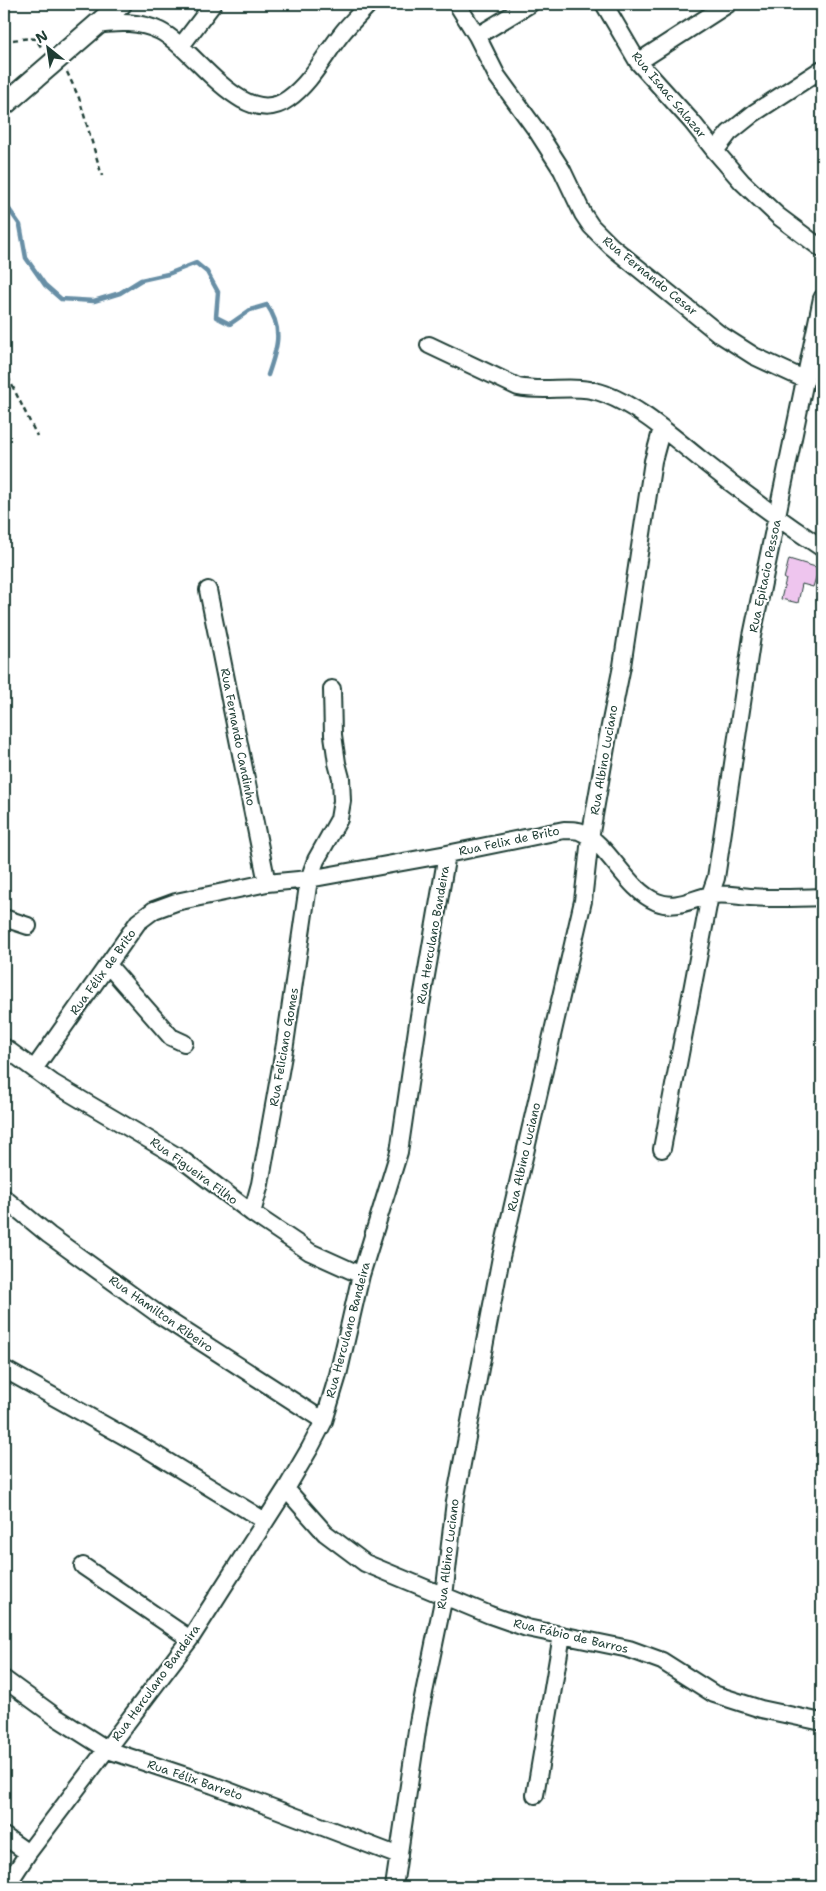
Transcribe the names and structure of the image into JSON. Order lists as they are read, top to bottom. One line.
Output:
{"streets":{"street":["Rua Isaac Salazar","Rua Fernando Cesar","Rua Epitacio Pessoa","Rua Fernando Candinho","Rua Albino Luciano","Rua Felix de Brito","Rua Herculano Bandeira","Rua Félix de Brito","Rua Feliciano Gomes","Rua Figueira Filho","Rua Hamilton Ribeiro","Rua Fábio de Barros","Rua Félix Barreto"]},"crossings":[["Rua Fernando Cesar","Rua Epitacio Pessoa"],["Rua Epitacio Pessoa","Rua Felix de Brito"],["Rua Fernando Candinho","Rua Félix de Brito"],["Rua Albino Luciano","Rua Felix de Brito"],["Rua Albino Luciano","Rua Fábio de Barros"],["Rua Albino Luciano","Rua Félix Barreto"],["Rua Felix de Brito","Rua Herculano Bandeira"],["Rua Felix de Brito","Rua Félix de Brito"],["Rua Felix de Brito","Rua Feliciano Gomes"],["Rua Herculano Bandeira","Rua Figueira Filho"],["Rua Herculano Bandeira","Rua Hamilton Ribeiro"],["Rua Herculano Bandeira","Rua Fábio de Barros"],["Rua Herculano Bandeira","Rua Félix Barreto"],["Rua Félix de Brito","Rua Feliciano Gomes"],["Rua Félix de Brito","Rua Figueira Filho"],["Rua Feliciano Gomes","Rua Figueira Filho"]],"north":"top left"}
